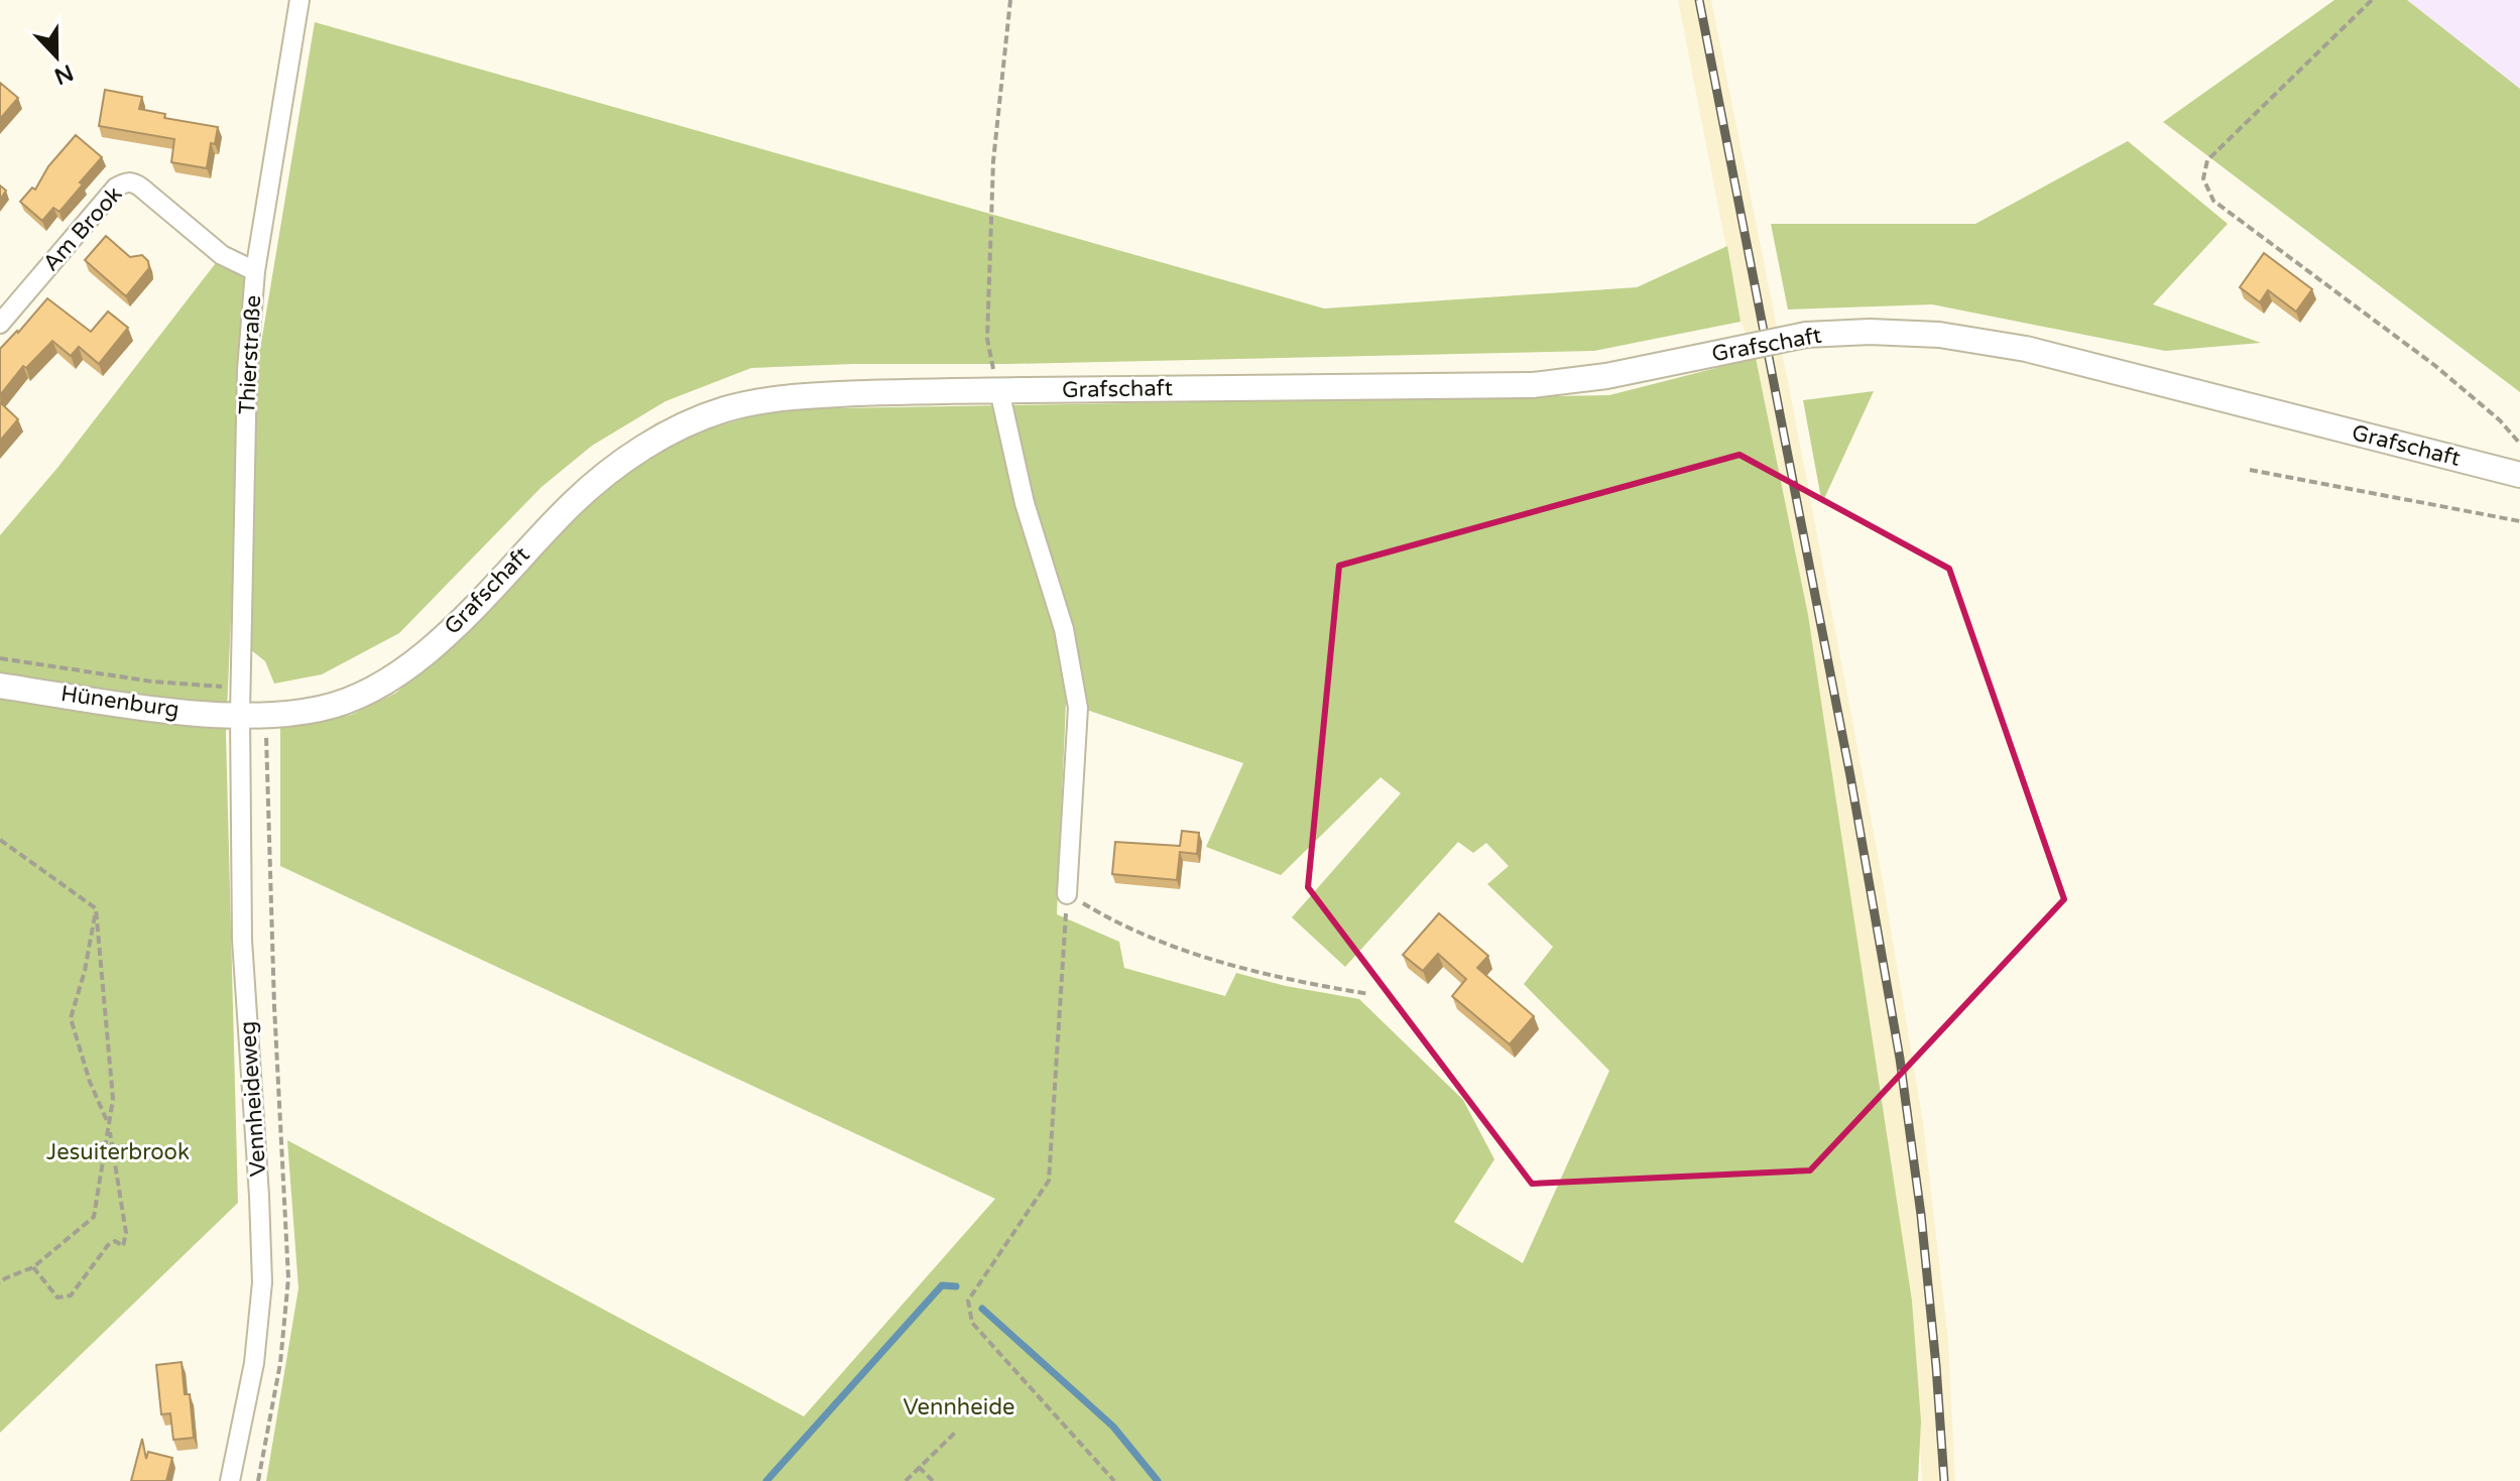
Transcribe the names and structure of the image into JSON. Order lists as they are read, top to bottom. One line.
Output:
{"streets":{"street":["Am Brook","Grafschaft","Thierstraße","Hünenburg","Vennheideweg"]},"crossings":[["Am Brook","Thierstraße"],["Grafschaft","Thierstraße"],["Grafschaft","Hünenburg"],["Grafschaft","Vennheideweg"],["Thierstraße","Hünenburg"],["Thierstraße","Vennheideweg"],["Hünenburg","Vennheideweg"]],"parks":["Jesuiterbrook","Vennheide"],"north":"bottom"}
